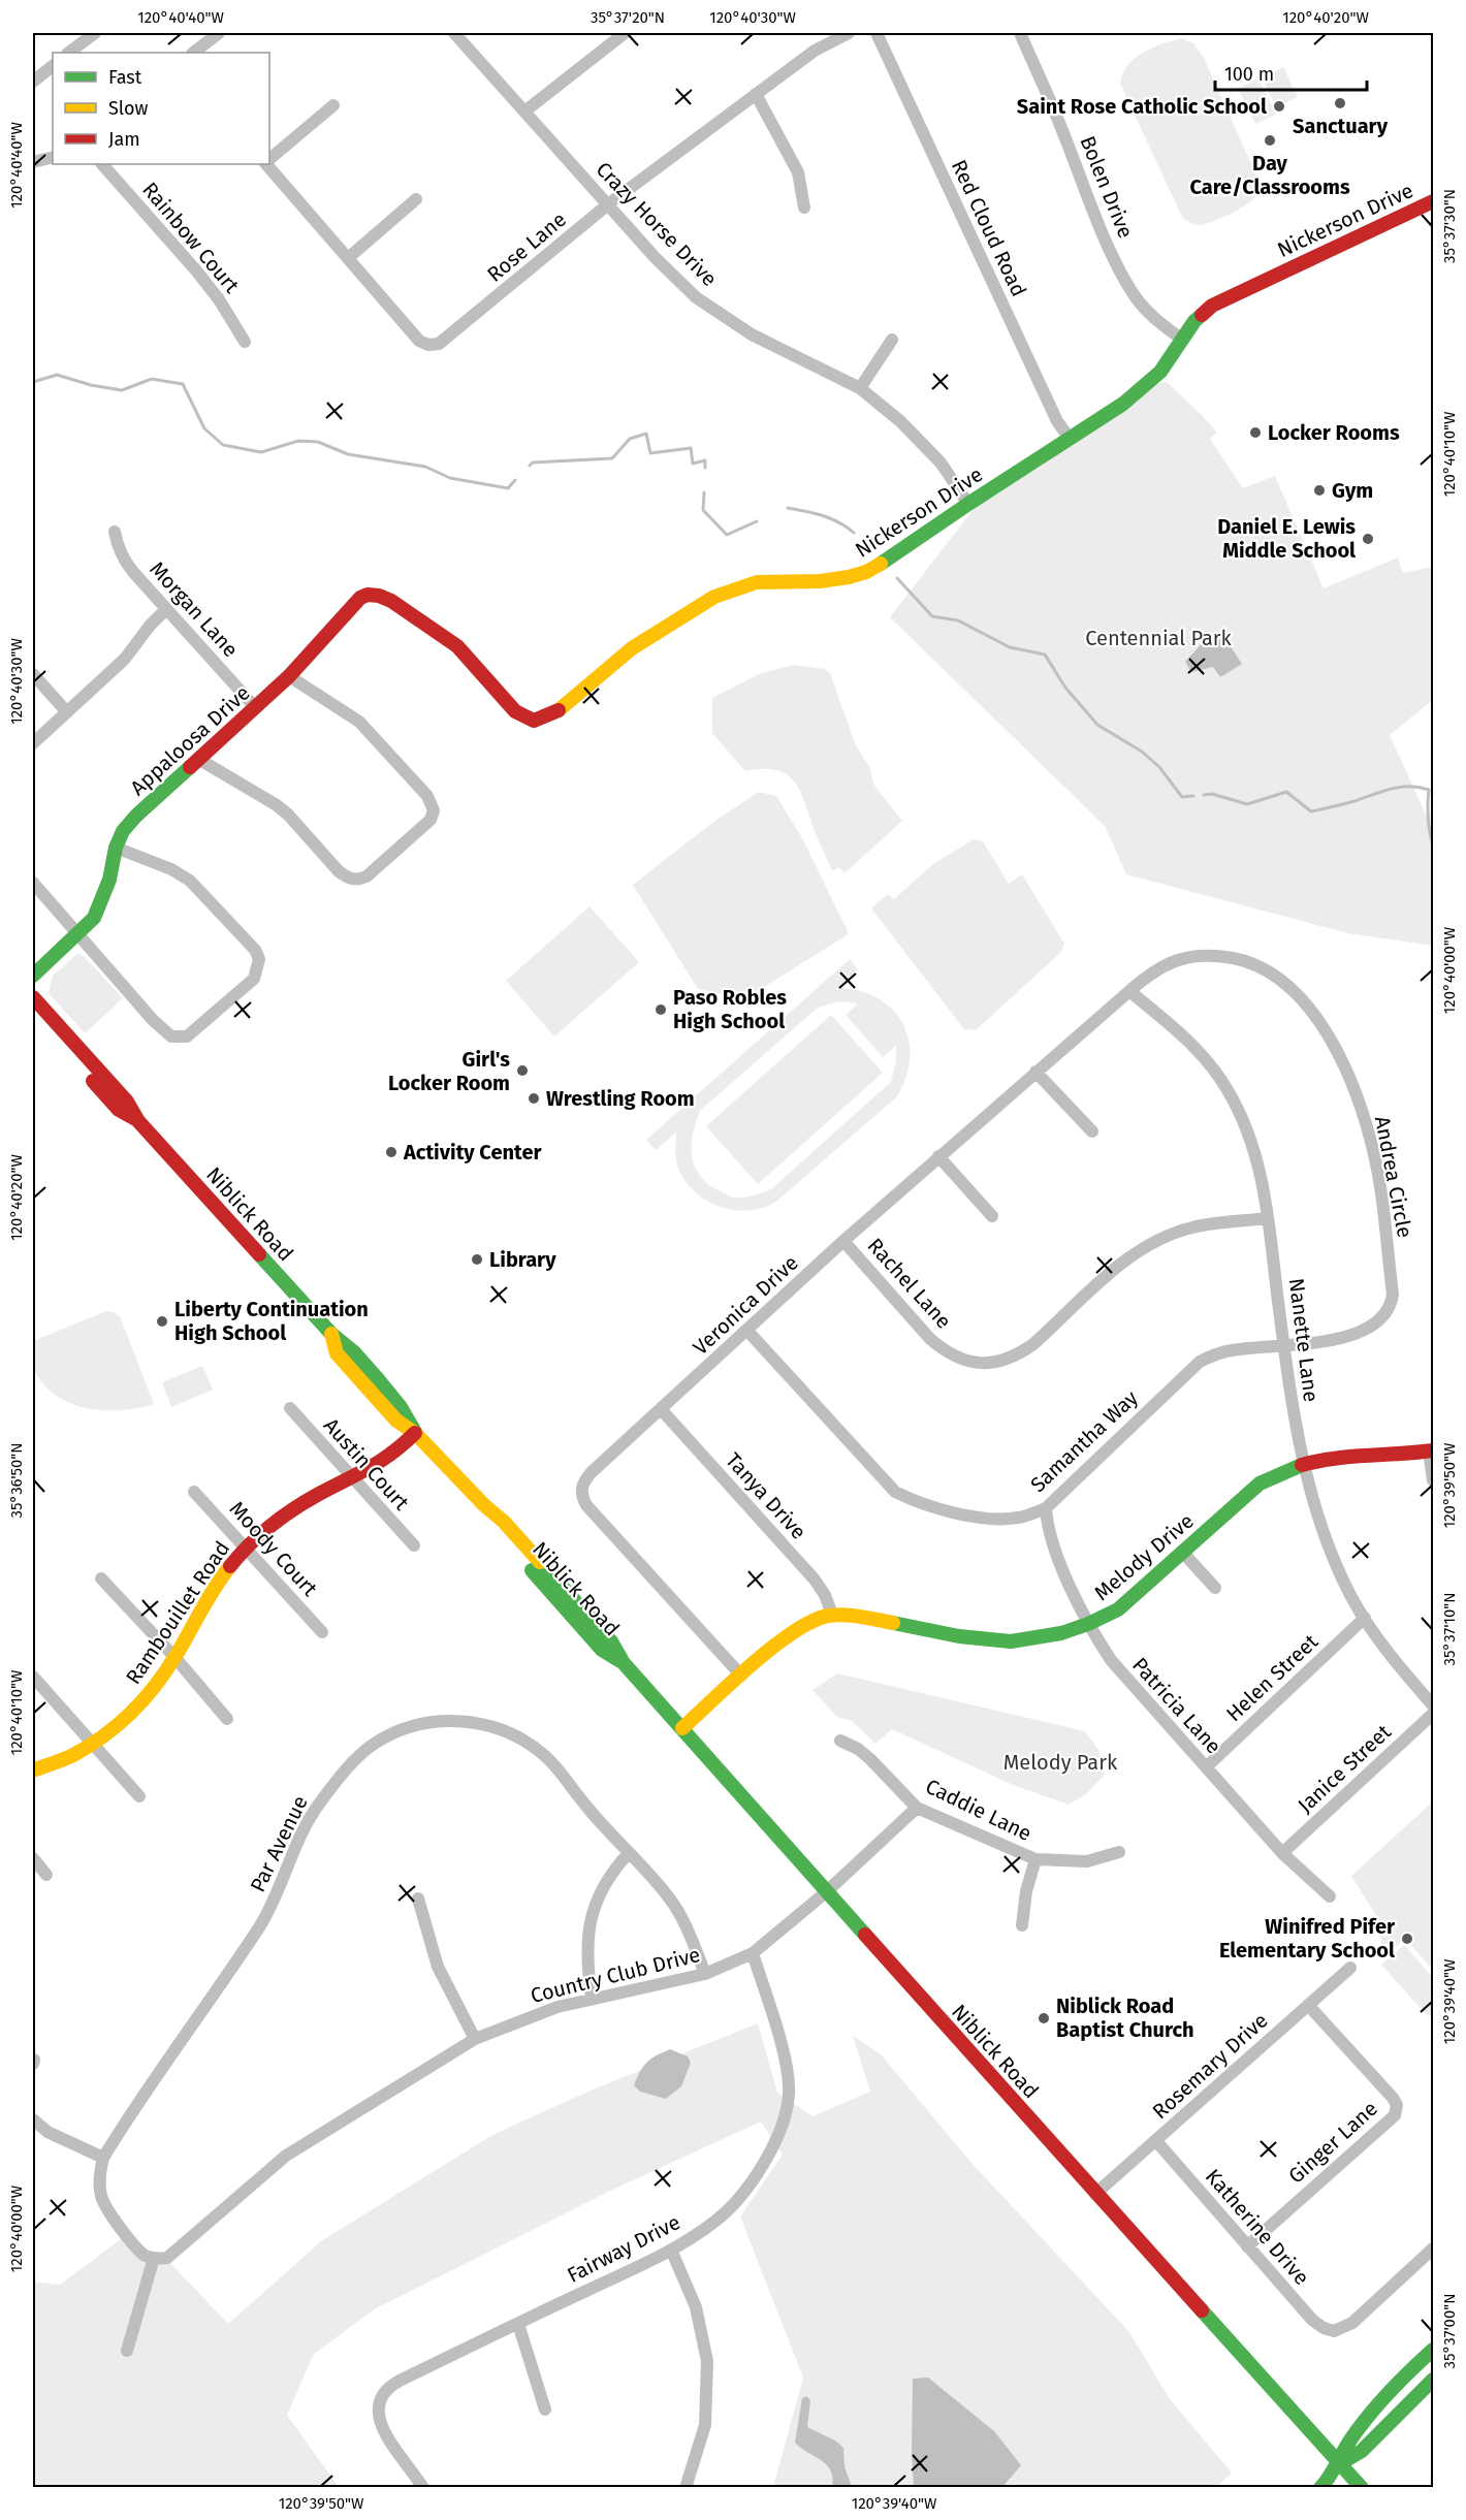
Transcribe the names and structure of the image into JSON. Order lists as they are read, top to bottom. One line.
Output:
{"streets":{"street":["Bolen Drive","Nickerson Drive","Crazy Horse Drive","Red Cloud Road","Rainbow Court","Rose Lane","Morgan Lane","Appaloosa Drive","Andrea Circle","Niblick Road","Rachel Lane","Veronica Drive","Nanette Lane","Samantha Way","Austin Court","Tanya Drive","Moody Court","Melody Drive","Rambouillet Road","Helen Street","Patricia Lane","Janice Street","Caddie Lane","Par Avenue","Country Club Drive","Rosemary Drive","Ginger Lane","Katherine Drive","Fairway Drive"]},"crossings":[["Bolen Drive","Nickerson Drive"],["Nickerson Drive","Crazy Horse Drive"],["Nickerson Drive","Red Cloud Road"],["Nickerson Drive","Appaloosa Drive"],["Crazy Horse Drive","Rose Lane"],["Morgan Lane","Appaloosa Drive"],["Andrea Circle","Veronica Drive"],["Andrea Circle","Nanette Lane"],["Andrea Circle","Samantha Way"],["Niblick Road","Melody Drive"],["Niblick Road","Rambouillet Road"],["Niblick Road","Country Club Drive"],["Niblick Road","Rosemary Drive"],["Rachel Lane","Veronica Drive"],["Rachel Lane","Nanette Lane"],["Veronica Drive","Nanette Lane"],["Veronica Drive","Samantha Way"],["Veronica Drive","Tanya Drive"],["Veronica Drive","Melody Drive"],["Nanette Lane","Samantha Way"],["Nanette Lane","Melody Drive"],["Nanette Lane","Helen Street"],["Samantha Way","Patricia Lane"],["Austin Court","Rambouillet Road"],["Tanya Drive","Melody Drive"],["Moody Court","Rambouillet Road"],["Melody Drive","Patricia Lane"],["Helen Street","Patricia Lane"],["Patricia Lane","Janice Street"],["Caddie Lane","Country Club Drive"],["Par Avenue","Country Club Drive"],["Country Club Drive","Fairway Drive"],["Rosemary Drive","Ginger Lane"],["Rosemary Drive","Katherine Drive"],["Ginger Lane","Katherine Drive"]],"parks":["Centennial Park","Melody Park"],"places":["Sanctuary","Saint Rose Catholic School","Day Care/Classrooms","Locker Rooms","Gym","Daniel E. Lewis Middle School","Paso Robles High School","Girl's Locker Room","Wrestling Room","Activity Center","Library","Liberty Continuation High School","Winifred Pifer Elementary School","Niblick Road Baptist Church"],"legend":["Fast","Slow","Jam"],"scale_bar":"100 m","coordinates":["120°40'40\"W","35°37'20\"N","120°40'30\"W","120°40'20\"W","35°37'30\"N","120°40'10\"W","120°40'00\"W","35°36'50\"N","120°39'50\"W","35°37'10\"N","120°39'40\"W","35°37'00\"N"]}
